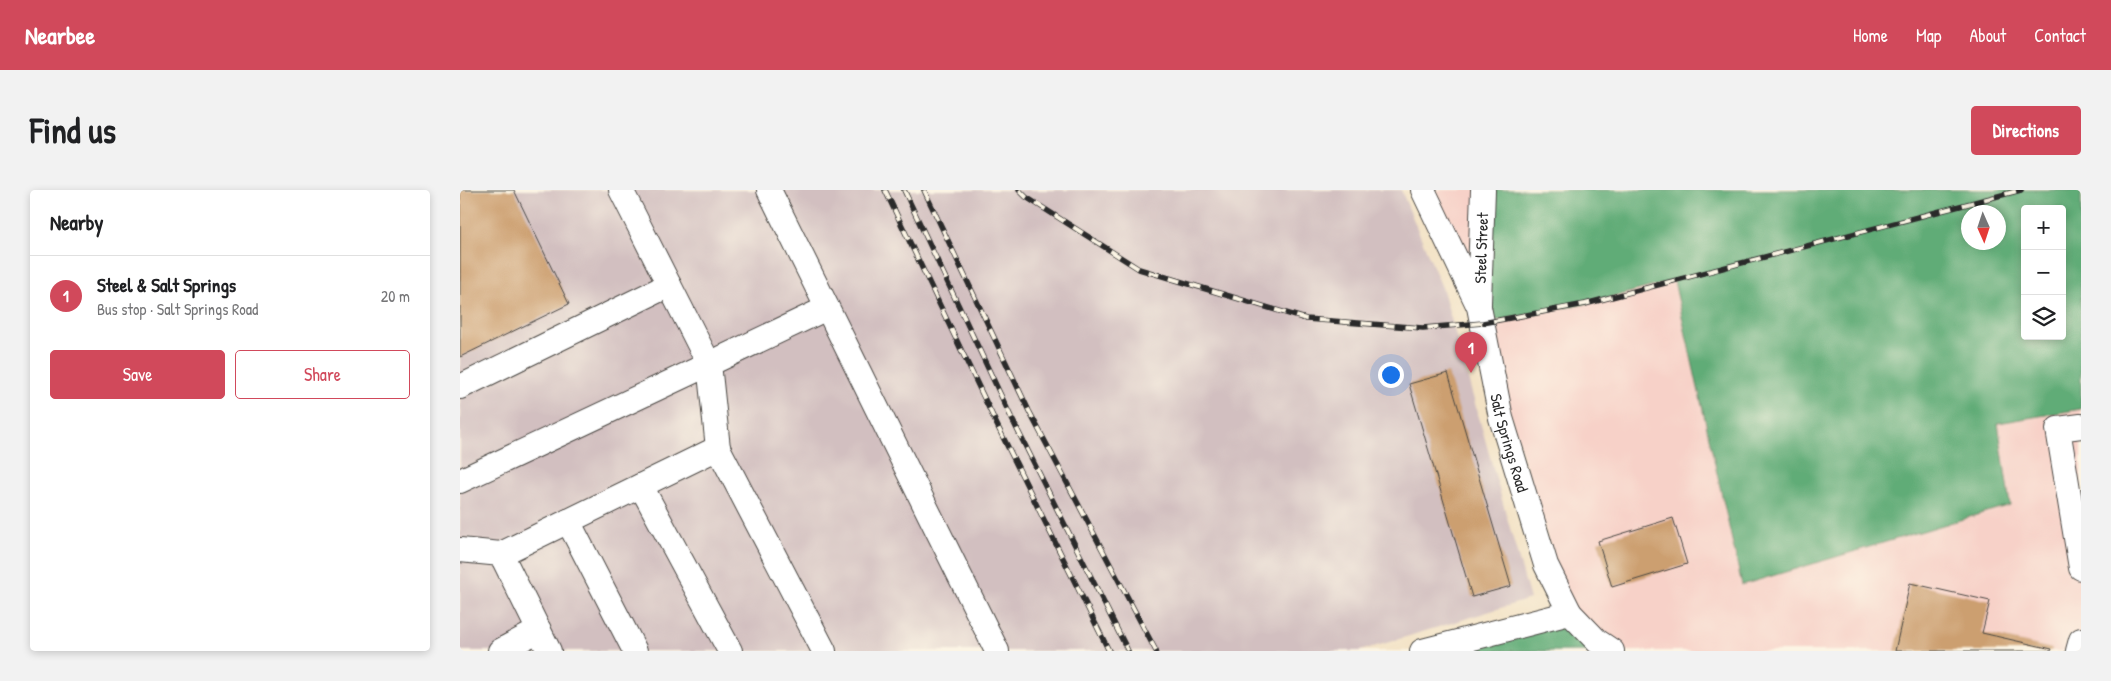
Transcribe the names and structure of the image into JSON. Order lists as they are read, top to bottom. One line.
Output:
{"streets":{"street":["Steel Street","Salt Springs Road"]},"crossings":[["Steel Street","Salt Springs Road"]],"north":"bottom","page":{"header":"Nearbee","nav":["Home","Map","About","Contact"],"buttons":["Directions",["Save","Share"]],"title":"Find us","heading":"Nearby","map_buttons":["+","−"],"list":[{"mark":"1","name":"Steel & Salt Springs","note":"Bus stop · Salt Springs Road","value":"20 m"}],"pins":"1"}}
